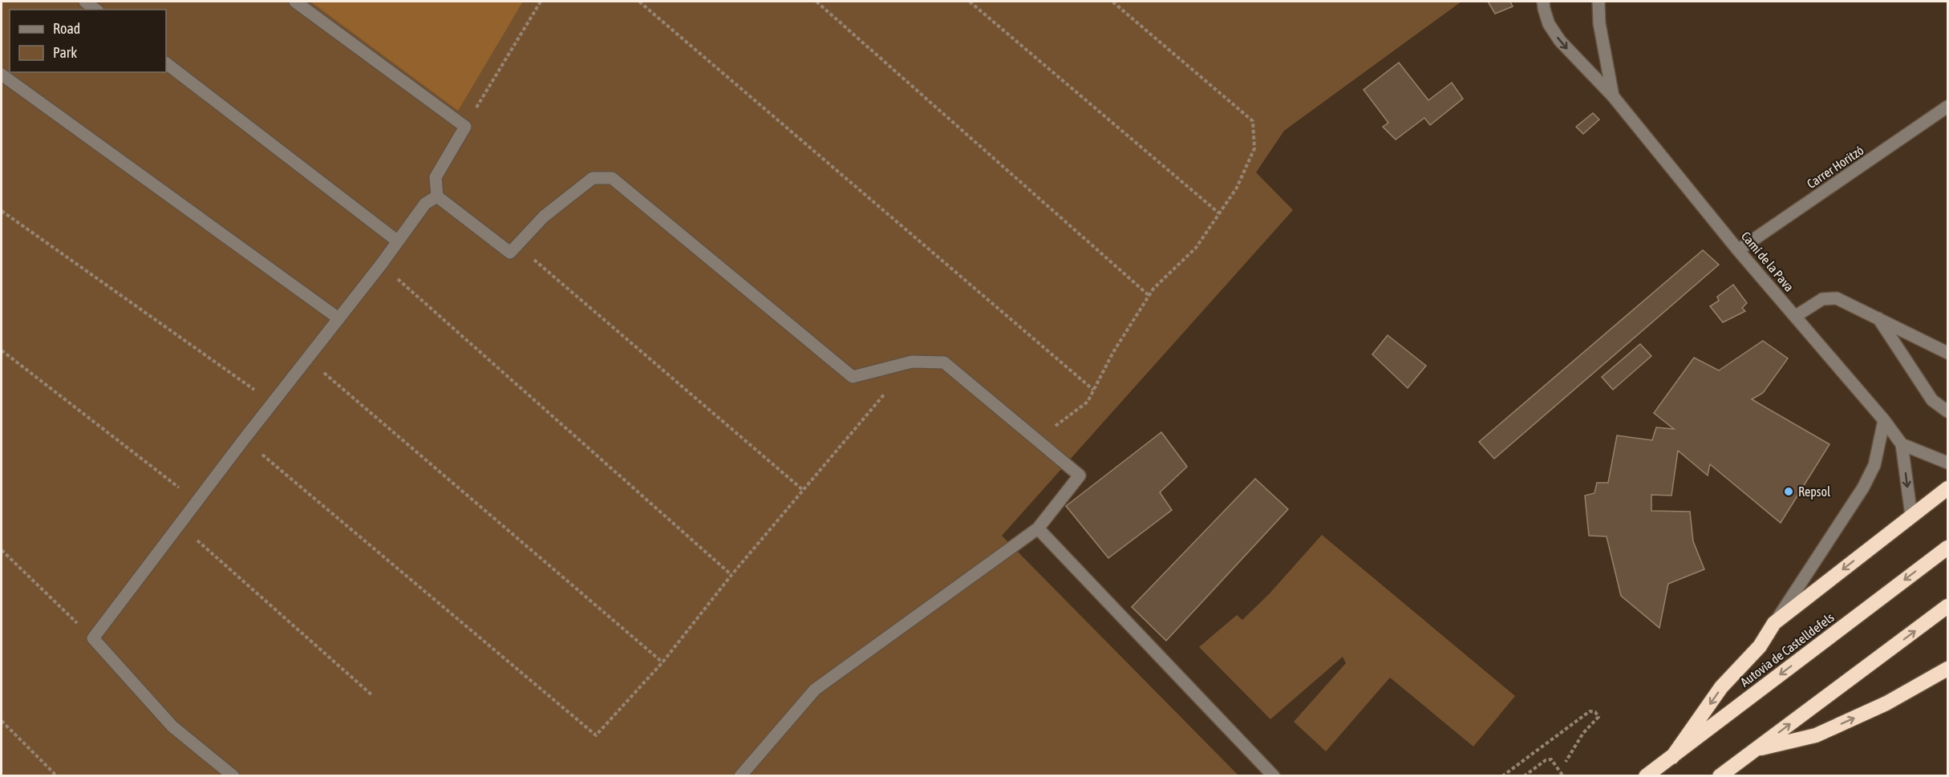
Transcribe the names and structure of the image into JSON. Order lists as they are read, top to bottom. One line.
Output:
{"streets":{"highway":["Autovia de Castelldefels"],"street":["Carrer Horitzó","Camí de la Pava"]},"crossings":[["Carrer Horitzó","Camí de la Pava"]],"places":["Repsol"],"legend":["Road","Park"]}
